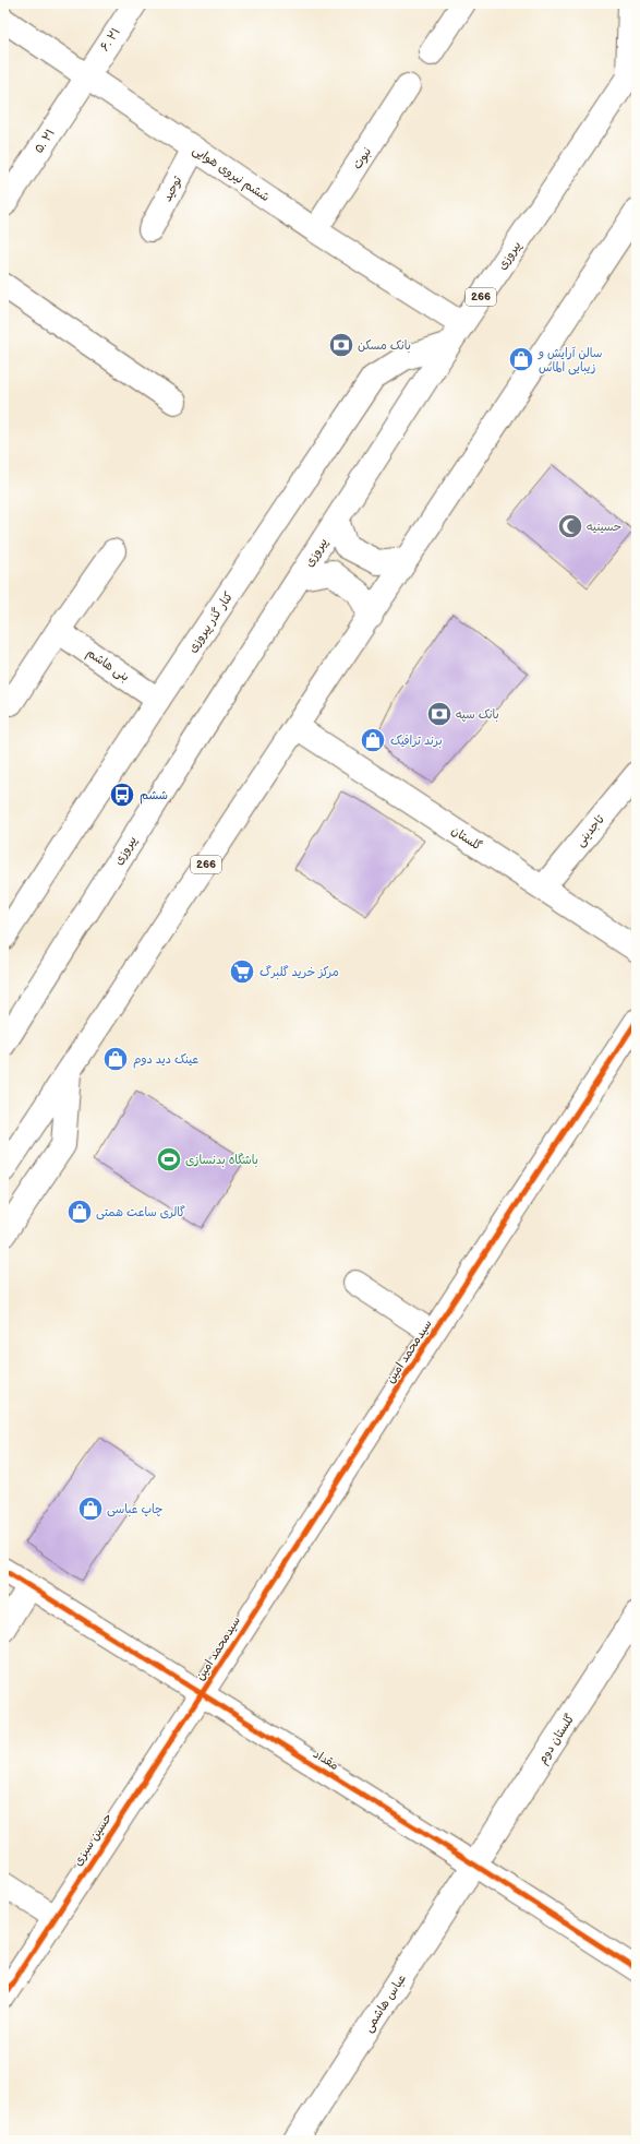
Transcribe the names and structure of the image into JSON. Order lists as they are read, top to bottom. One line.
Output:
{"streets":{"street":["۶. ۲۱","۵. ۲۱","نبوت","ششم نیروی هوایی","توحید","پیروزی","266","کنار گذر پیروزی","بنی هاشم","تاجدینی","گلستان","سیدمحمد امین","گلستان دوم","مقداد","حسین سبزی","عباس هاشمی"]},"crossings":[["۶. ۲۱","۵. ۲۱"],["۶. ۲۱","ششم نیروی هوایی"],["۵. ۲۱","ششم نیروی هوایی"],["نبوت","ششم نیروی هوایی"],["ششم نیروی هوایی","توحید"],["ششم نیروی هوایی","پیروزی"],["ششم نیروی هوایی","کنار گذر پیروزی"],["پیروزی","کنار گذر پیروزی"],["266","گلستان"],["کنار گذر پیروزی","بنی هاشم"],["تاجدینی","گلستان"],["سیدمحمد امین","مقداد"],["سیدمحمد امین","حسین سبزی"],["گلستان دوم","مقداد"],["گلستان دوم","عباس هاشمی"],["مقداد","حسین سبزی"],["مقداد","عباس هاشمی"]],"places":{"bank":["بانک مسکن","بانک سپه"],"shop":["سالن آرایش و زیبایی الماس","برند ترافیک","عینک دید دوم","گالری ساعت همتی","چاپ عباسی"],"mosque":["حسینیه"],"bus stop":["ششم"],"supermarket":["مرکز خرید گلبرگ"],"sports":["باشگاه بدنسازی"]}}
